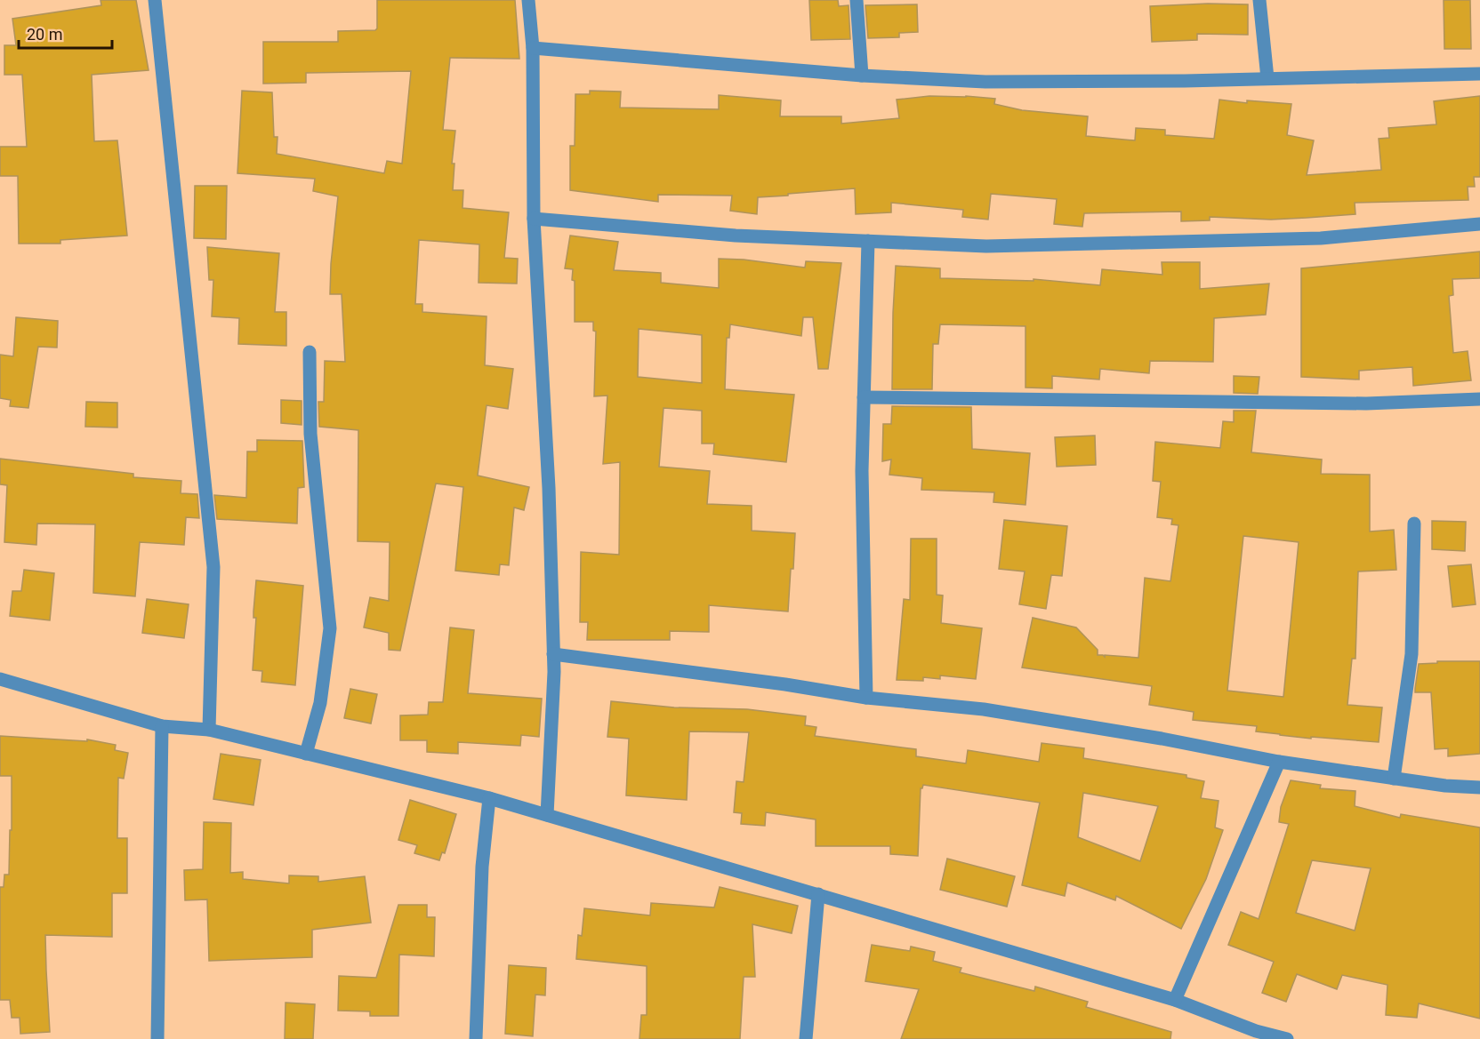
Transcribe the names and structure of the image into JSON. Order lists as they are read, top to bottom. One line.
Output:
{"scale_bar":"20 m"}
